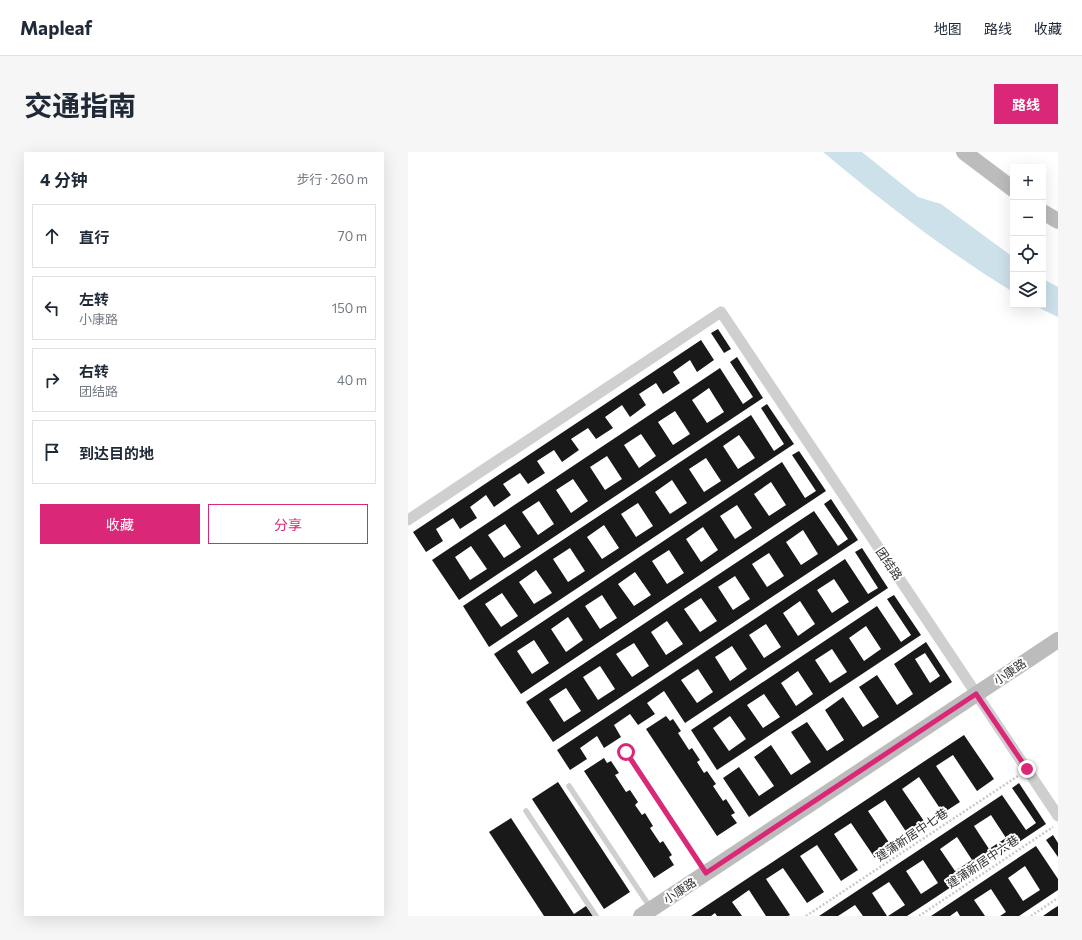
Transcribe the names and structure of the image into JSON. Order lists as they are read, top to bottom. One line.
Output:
{"streets":{"street":["团结路","小康路"],"path":["建蒲新居中七巷","建蒲新居中六巷"]},"crossings":[["团结路","小康路"],["团结路","建蒲新居中七巷"]],"page":{"header":"Mapleaf","nav":["地图","路线","收藏"],"title":"交通指南","buttons":["路线",["收藏","分享"]],"heading":["4 分钟","步行 · 260 m"],"map_buttons":["+","−"],"list":[["直行","70 m"],["左转","小康路","150 m"],["右转","团结路","40 m"],"到达目的地"]}}
